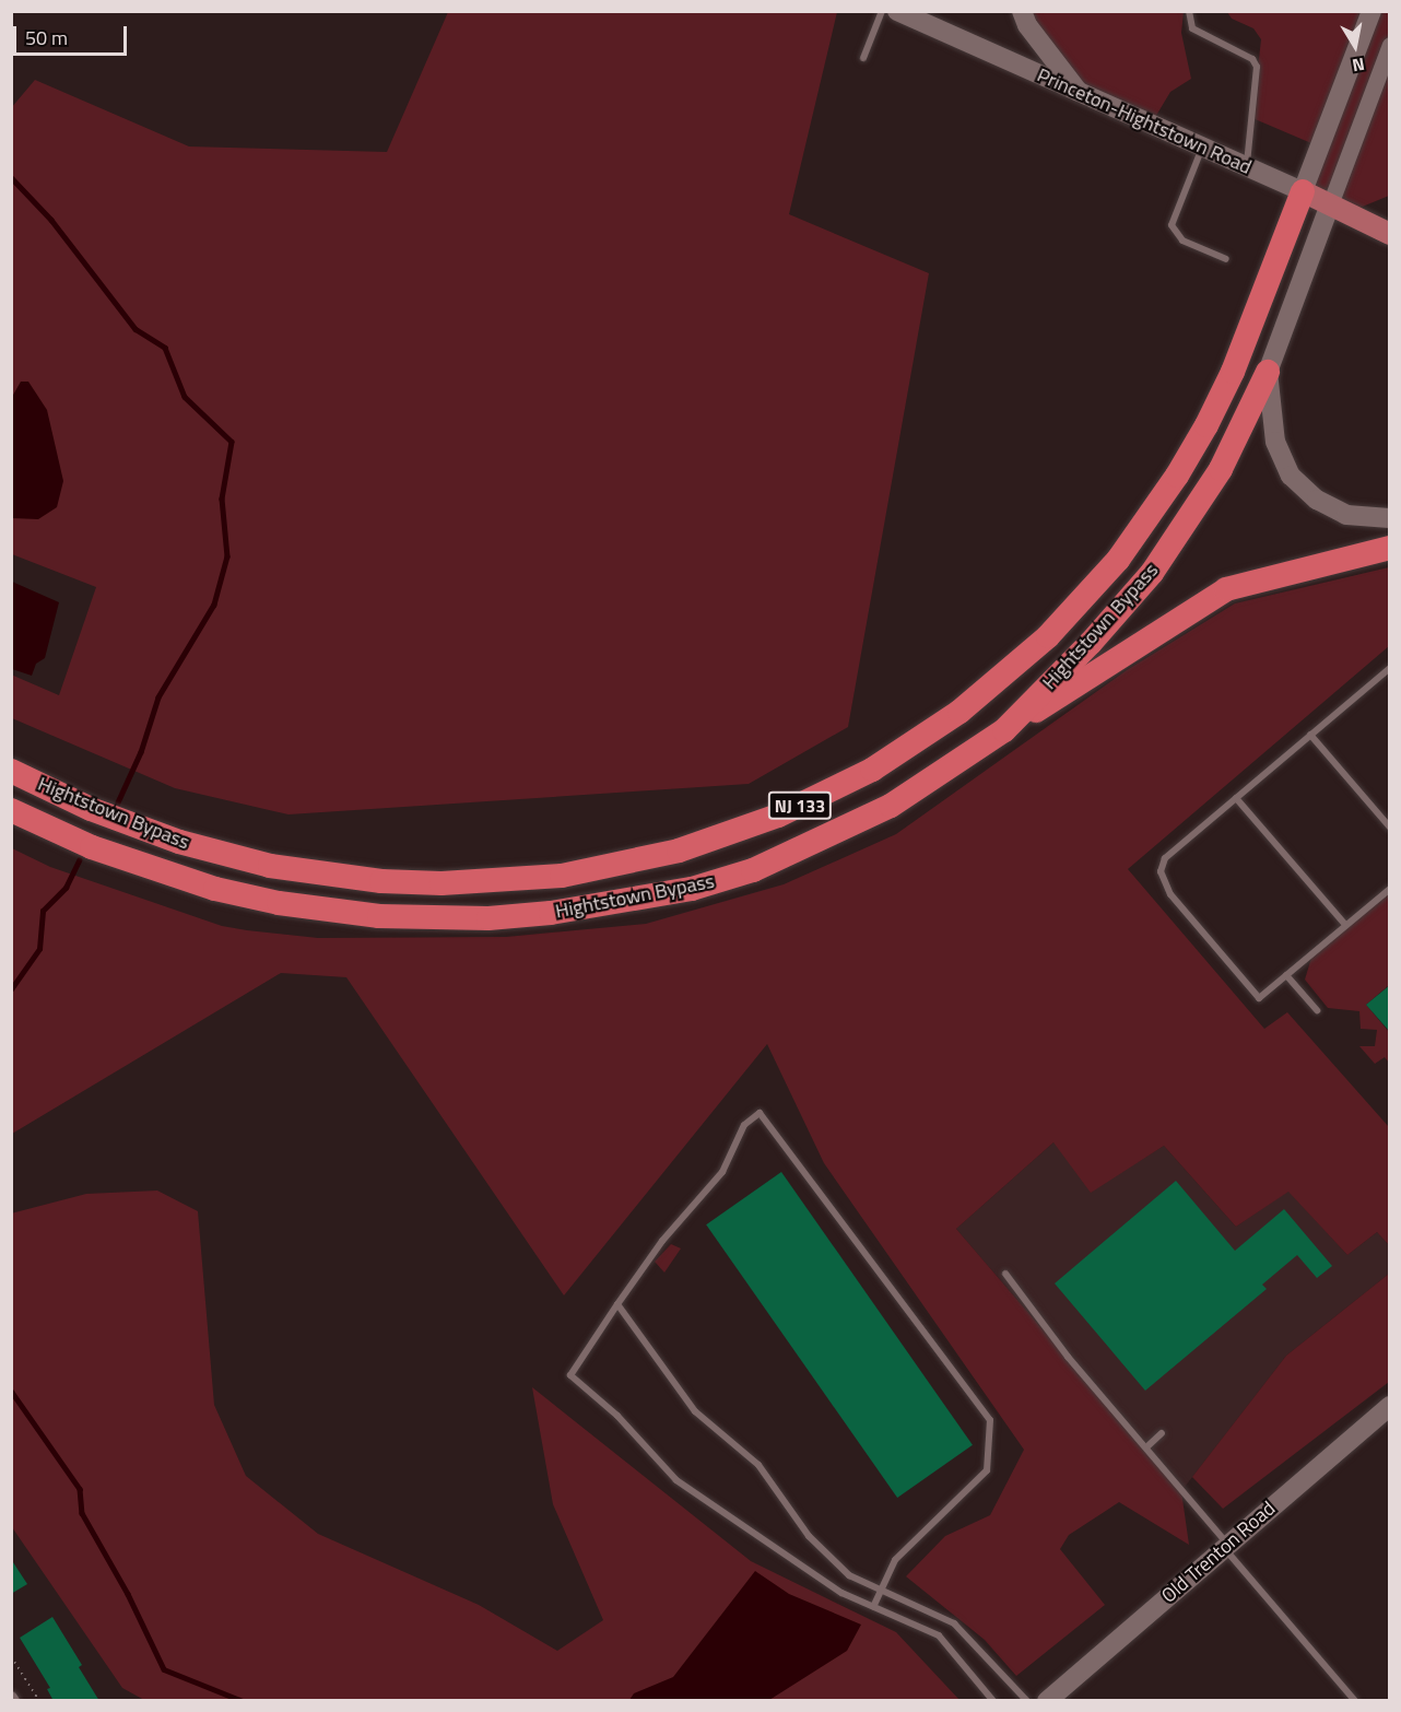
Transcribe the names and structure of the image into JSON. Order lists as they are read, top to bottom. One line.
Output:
{"streets":{"highway":["Hightstown Bypass","NJ 133"],"main road":["Princeton-Hightstown Road","Old Trenton Road"]},"crossings":[["Princeton-Hightstown Road","Hightstown Bypass"]],"scale_bar":"50 m","north":"bottom"}
